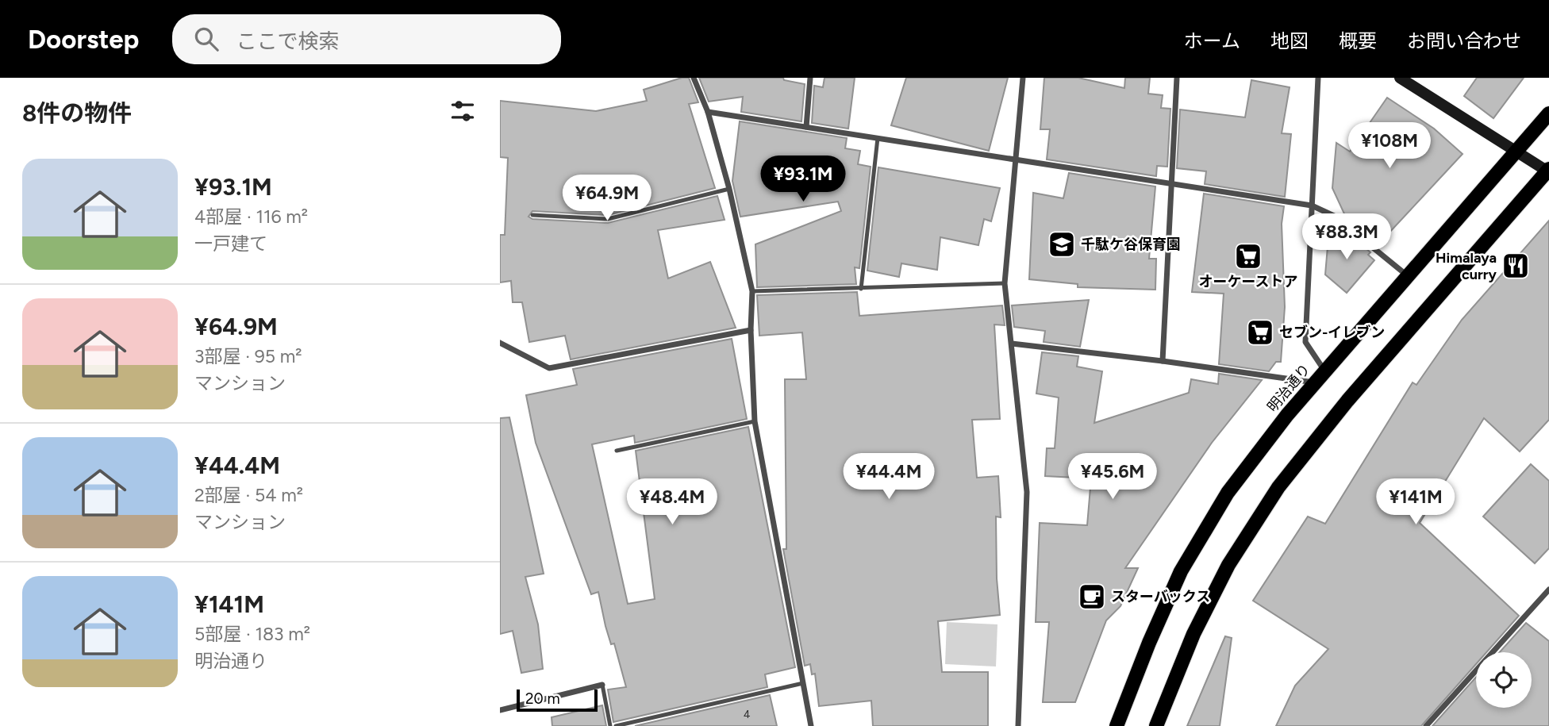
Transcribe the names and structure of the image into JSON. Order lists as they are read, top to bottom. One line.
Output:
{"streets":{"main road":["明治通り"]},"places":{"school or university":["千駄ケ谷保育園"],"supermarket":["オーケーストア","セブン-イレブン"],"restaurant":["Himalaya curry"],"cafe":["スターバックス"]},"house_numbers":["4"],"scale_bar":"20 m","page":{"header":"Doorstep","search":"ここで検索","nav":["ホーム","地図","概要","お問い合わせ"],"heading":"8件の物件","price":["¥108M","¥93.1M","¥64.9M","¥88.3M","¥44.4M","¥45.6M","¥48.4M","¥141M"],"list":[{"name":"¥93.1M","note":"4部屋 · 116 m² · 一戸建て"},{"name":"¥64.9M","note":"3部屋 · 95 m² · マンション"},{"name":"¥44.4M","note":"2部屋 · 54 m² · マンション"},{"name":"¥141M","note":"5部屋 · 183 m² · 明治通り"}],"scale":"20 m"}}
